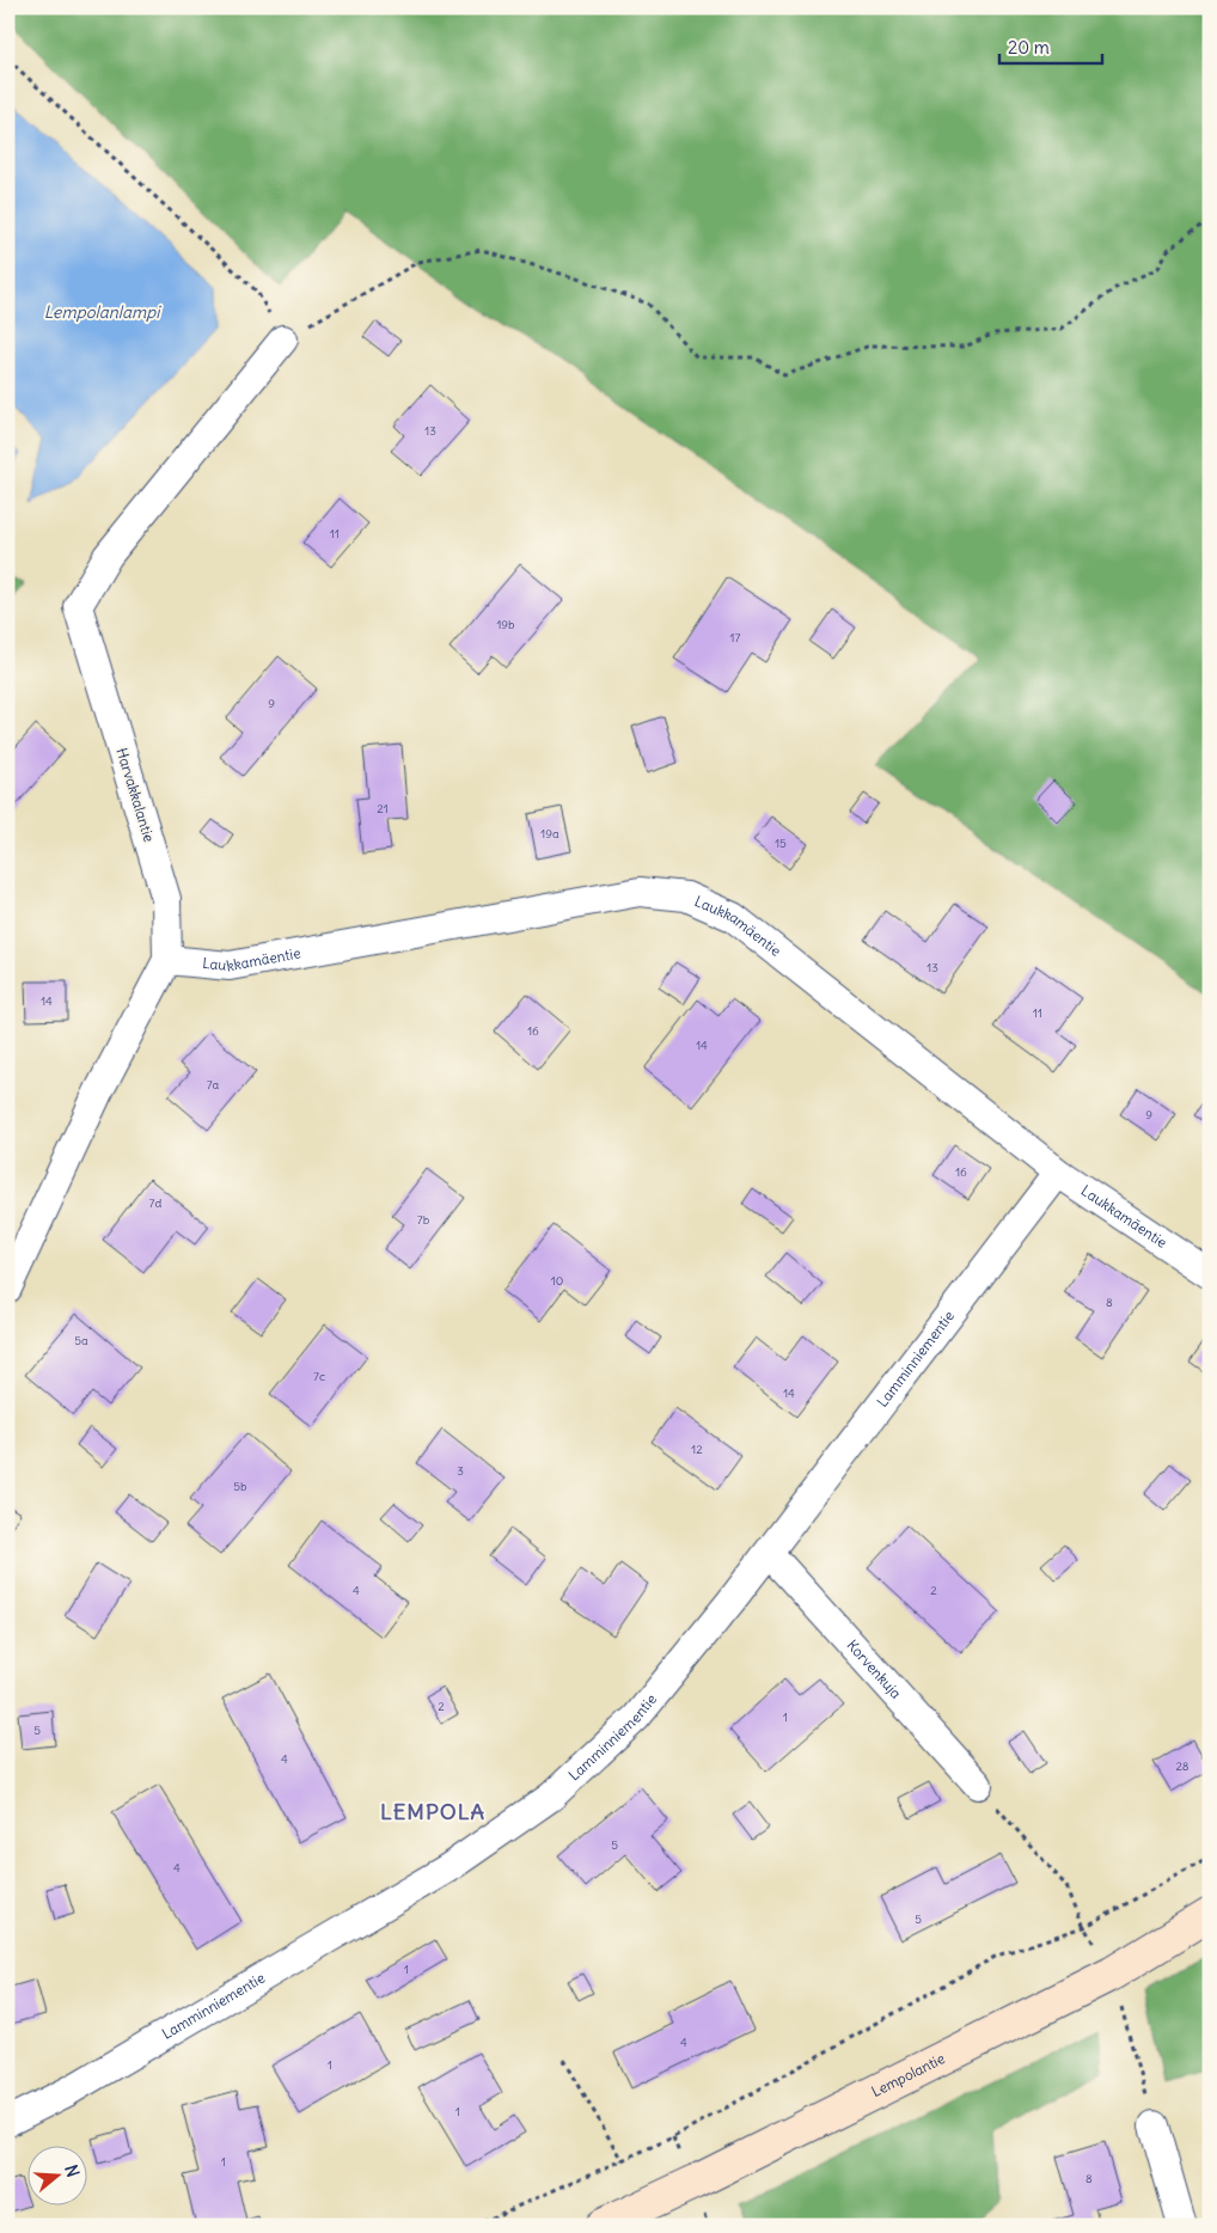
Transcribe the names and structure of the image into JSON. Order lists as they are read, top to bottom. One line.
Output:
{"streets":{"street":["Harvakkalantie","Laukkamäentie","Lamminniementie","Korvenkuja","Lempolantie"]},"crossings":[["Harvakkalantie","Laukkamäentie"],["Laukkamäentie","Lamminniementie"],["Lamminniementie","Korvenkuja"]],"districts":["LEMPOLA"],"water":["Lempolanlampi"],"house_numbers":["13","11","19b","17","9","21","19a","15","13","14","11","16","14","7a","9","16","7d","7b","10","8","5a","7c","14","12","3","5b","4","2","2","1","5","4","28","5","4","5","1","4","1","1","1","8"],"scale_bar":"20 m","north":"right"}
